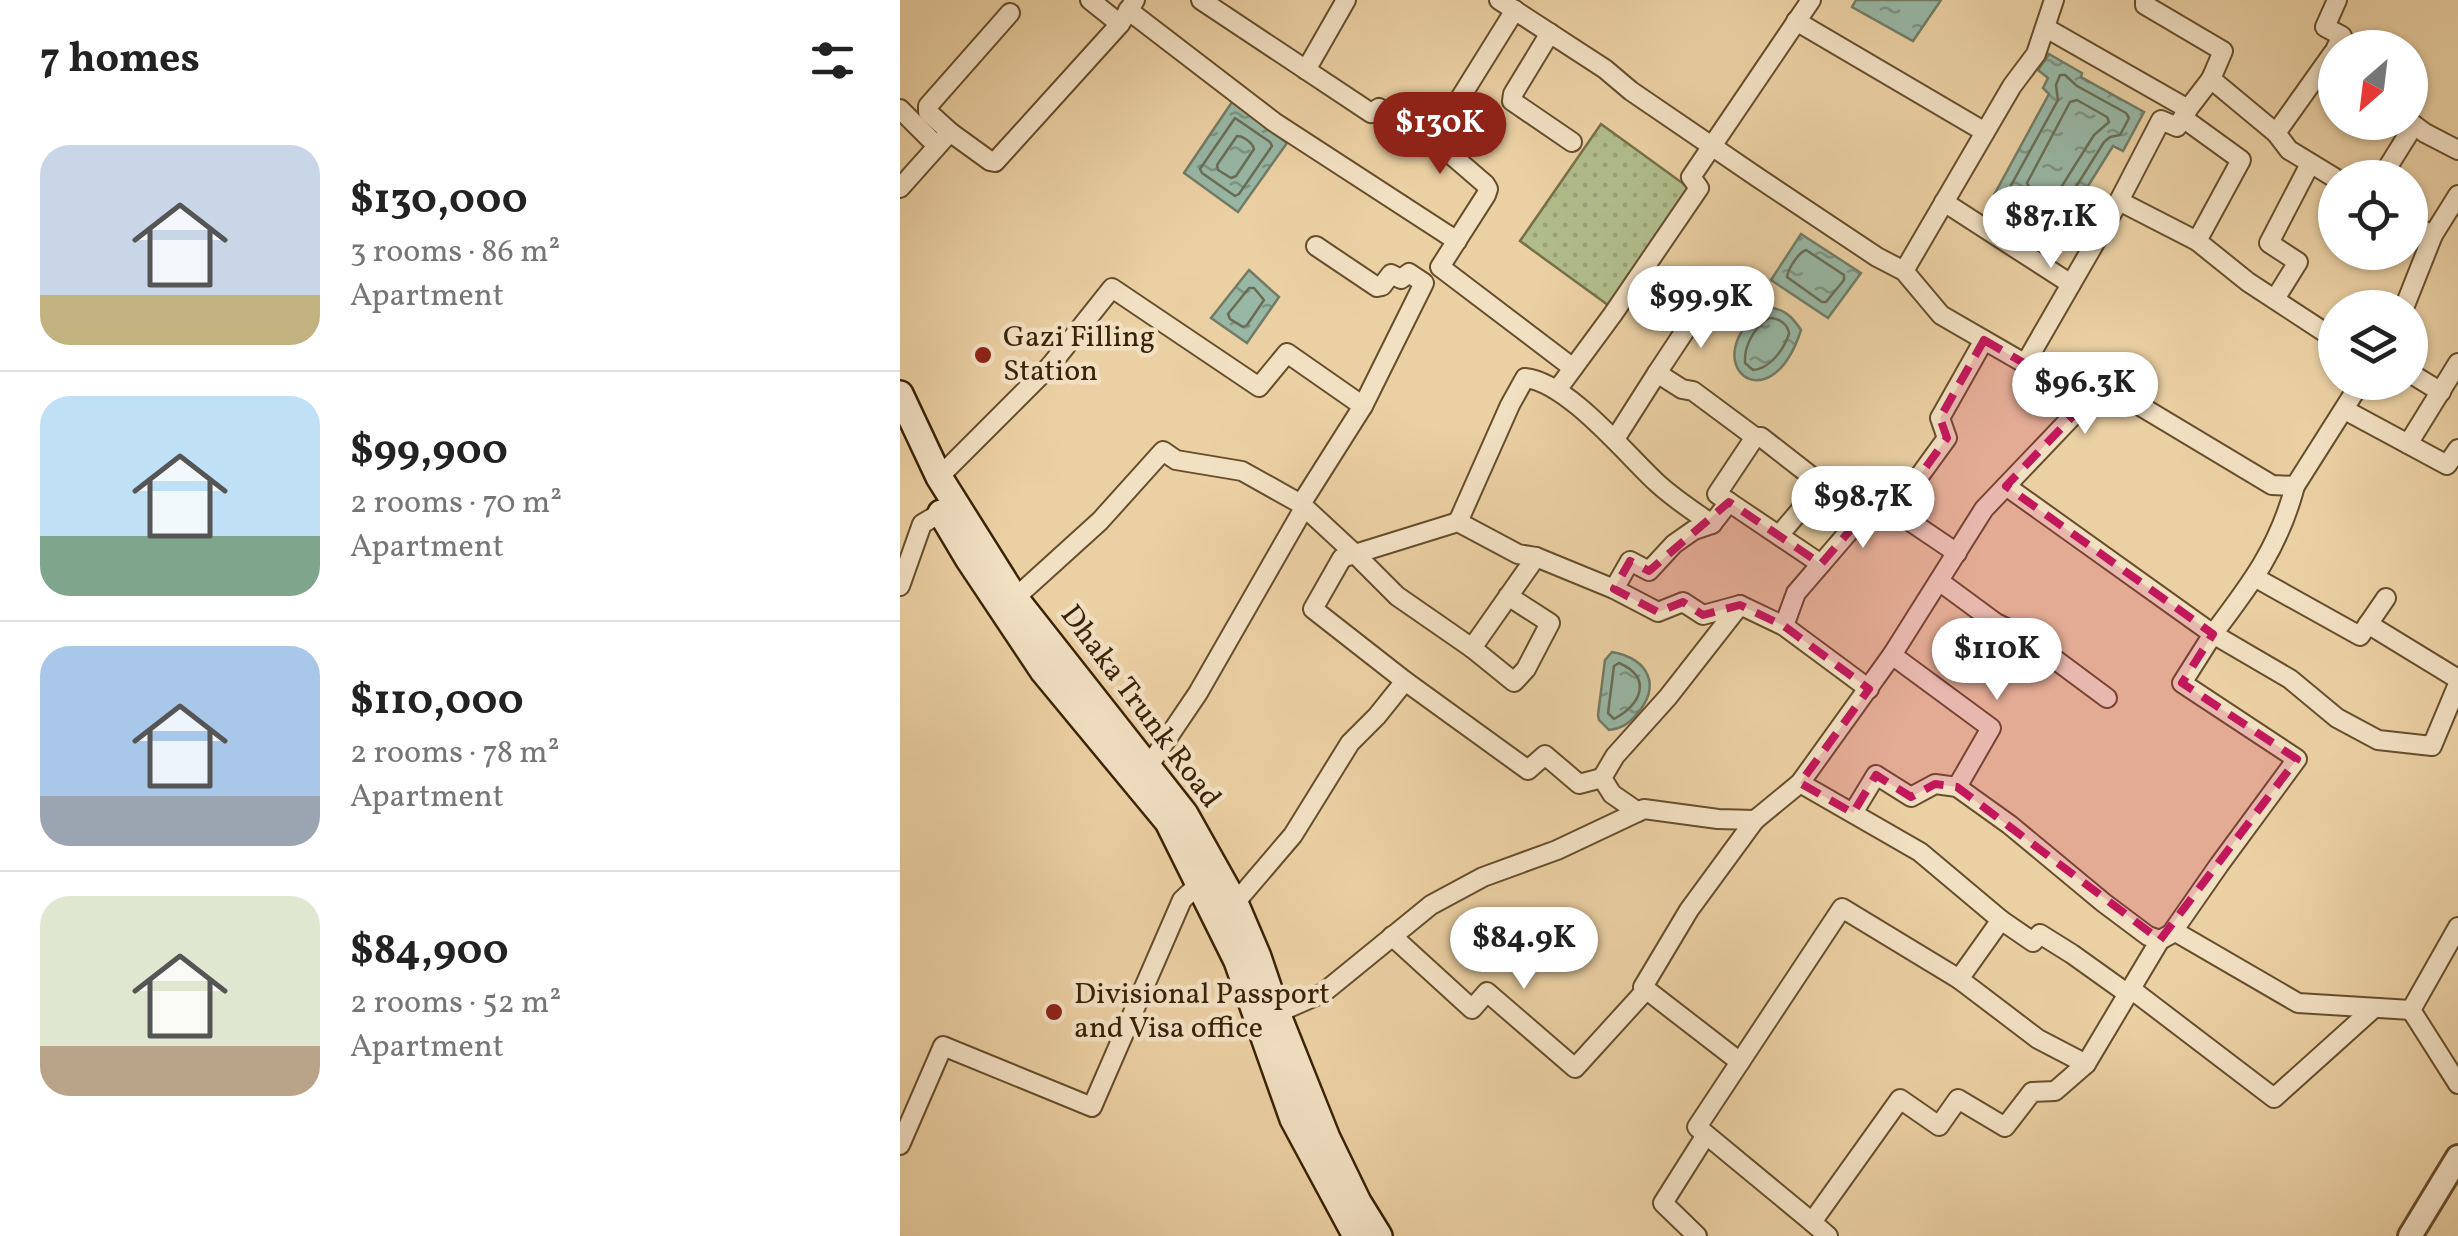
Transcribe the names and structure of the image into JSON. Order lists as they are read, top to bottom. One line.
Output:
{"streets":{"main road":["Dhaka Trunk Road"]},"places":["Gazi Filling Station","Divisional Passport and Visa office"],"north":"bottom left","page":{"heading":"7 homes","price":["$130K","$87.1K","$99.9K","$96.3K","$98.7K","$110K","$84.9K"],"list":[{"name":"$130,000","note":"3 rooms · 86 m² · Apartment"},{"name":"$99,900","note":"2 rooms · 70 m² · Apartment"},{"name":"$110,000","note":"2 rooms · 78 m² · Apartment"},{"name":"$84,900","note":"2 rooms · 52 m² · Apartment"}]}}
